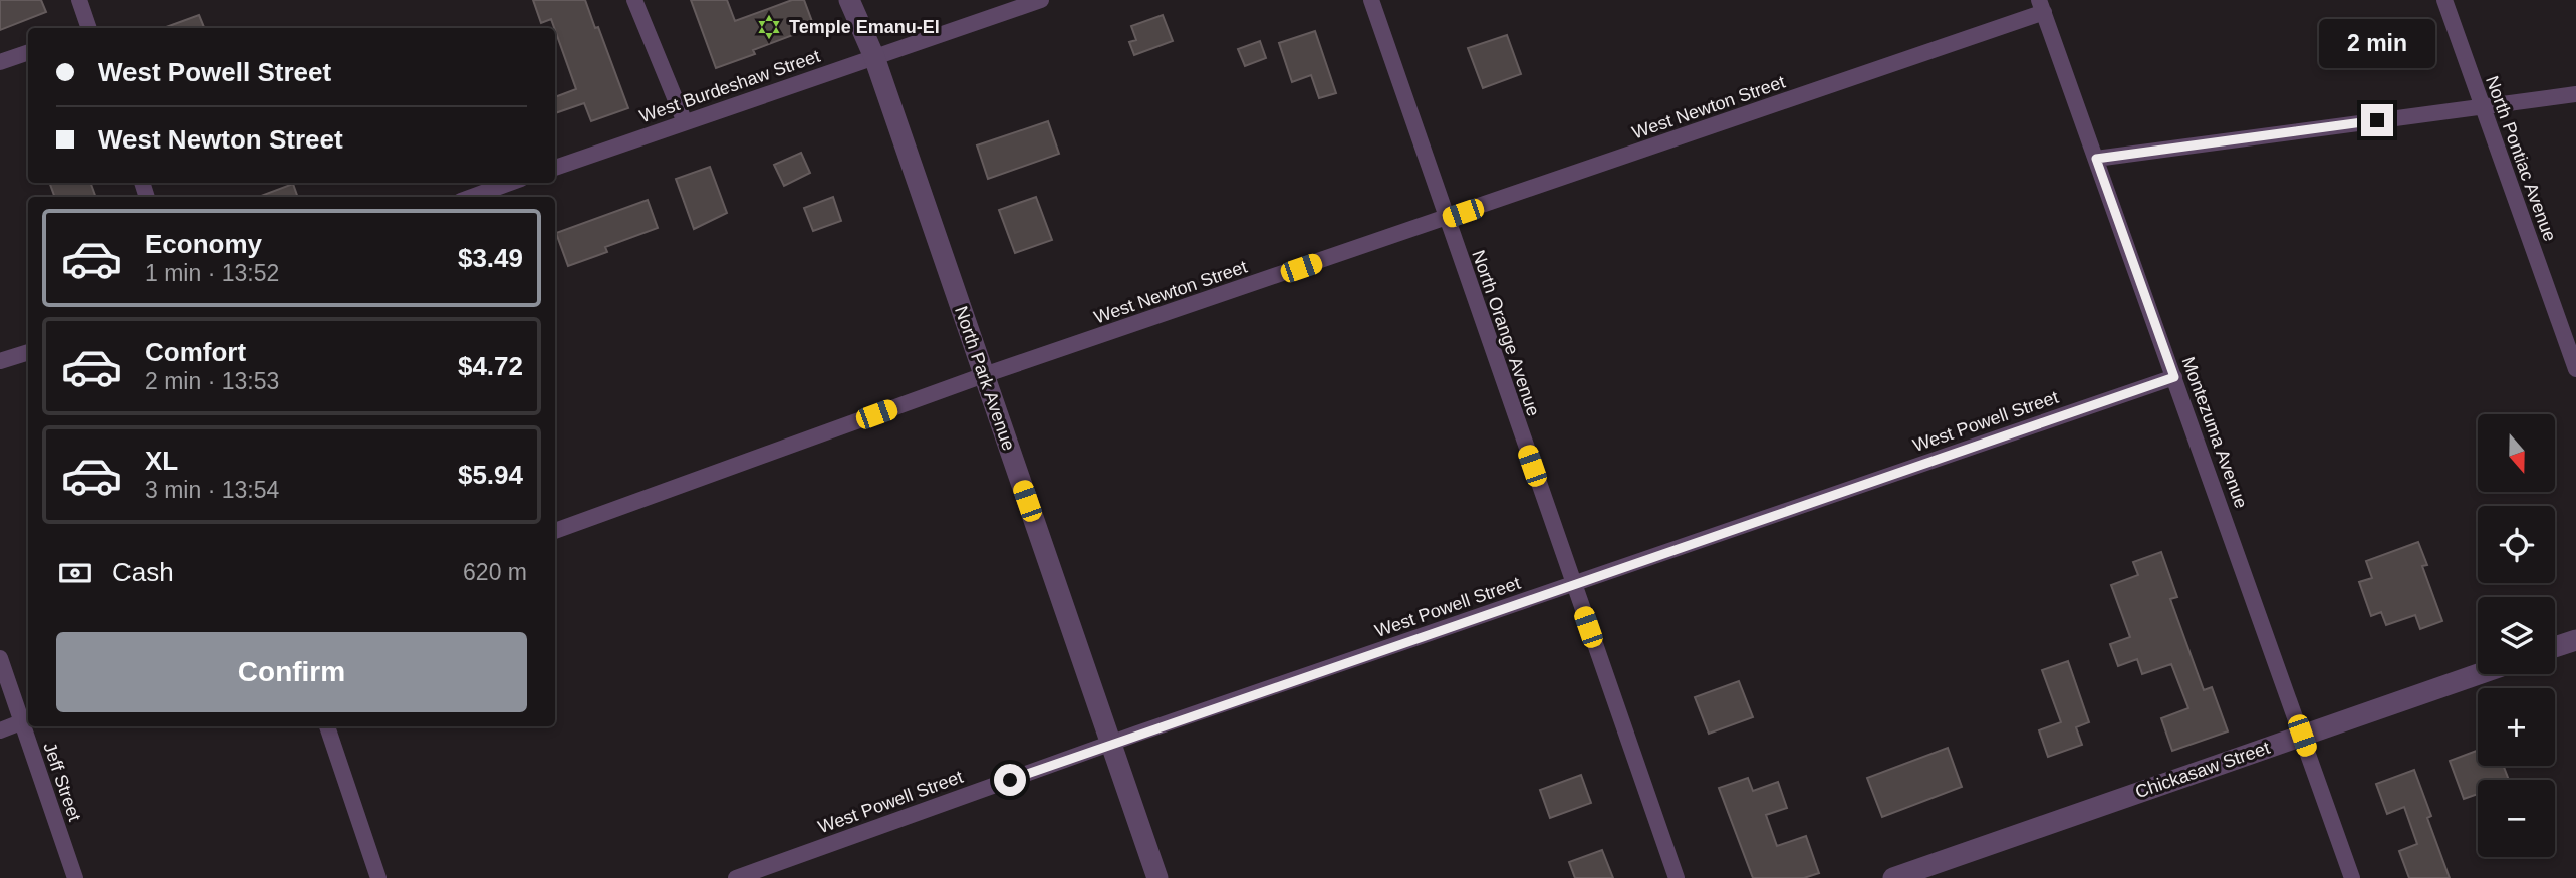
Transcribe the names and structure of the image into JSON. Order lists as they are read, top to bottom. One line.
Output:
{"streets":{"street":["West Burdeshaw Street","West Newton Street","North Pontiac Avenue","North Orange Avenue","North Park Avenue","West Powell Street","Montezuma Avenue","Chickasaw Street","Jeff Street"]},"crossings":[["West Burdeshaw Street","North Park Avenue"],["West Newton Street","North Orange Avenue"],["West Newton Street","North Park Avenue"],["West Newton Street","Montezuma Avenue"],["North Orange Avenue","West Powell Street"],["North Park Avenue","West Powell Street"],["West Powell Street","Montezuma Avenue"],["Montezuma Avenue","Chickasaw Street"]],"places":{"synagogue":["Temple Emanu-El"]},"north":"bottom","page":{"bubble":"2 min","banner":["West Powell Street","West Newton Street"],"list":[{"name":"Economy","note":"1 min · 13:52","value":"$3.49"},{"name":"Comfort","note":"2 min · 13:53","value":"$4.72"},{"name":"XL","note":"3 min · 13:54","value":"$5.94"}],"map_buttons":["+","−"],"pay":["Cash","620 m"],"buttons":"Confirm"}}
